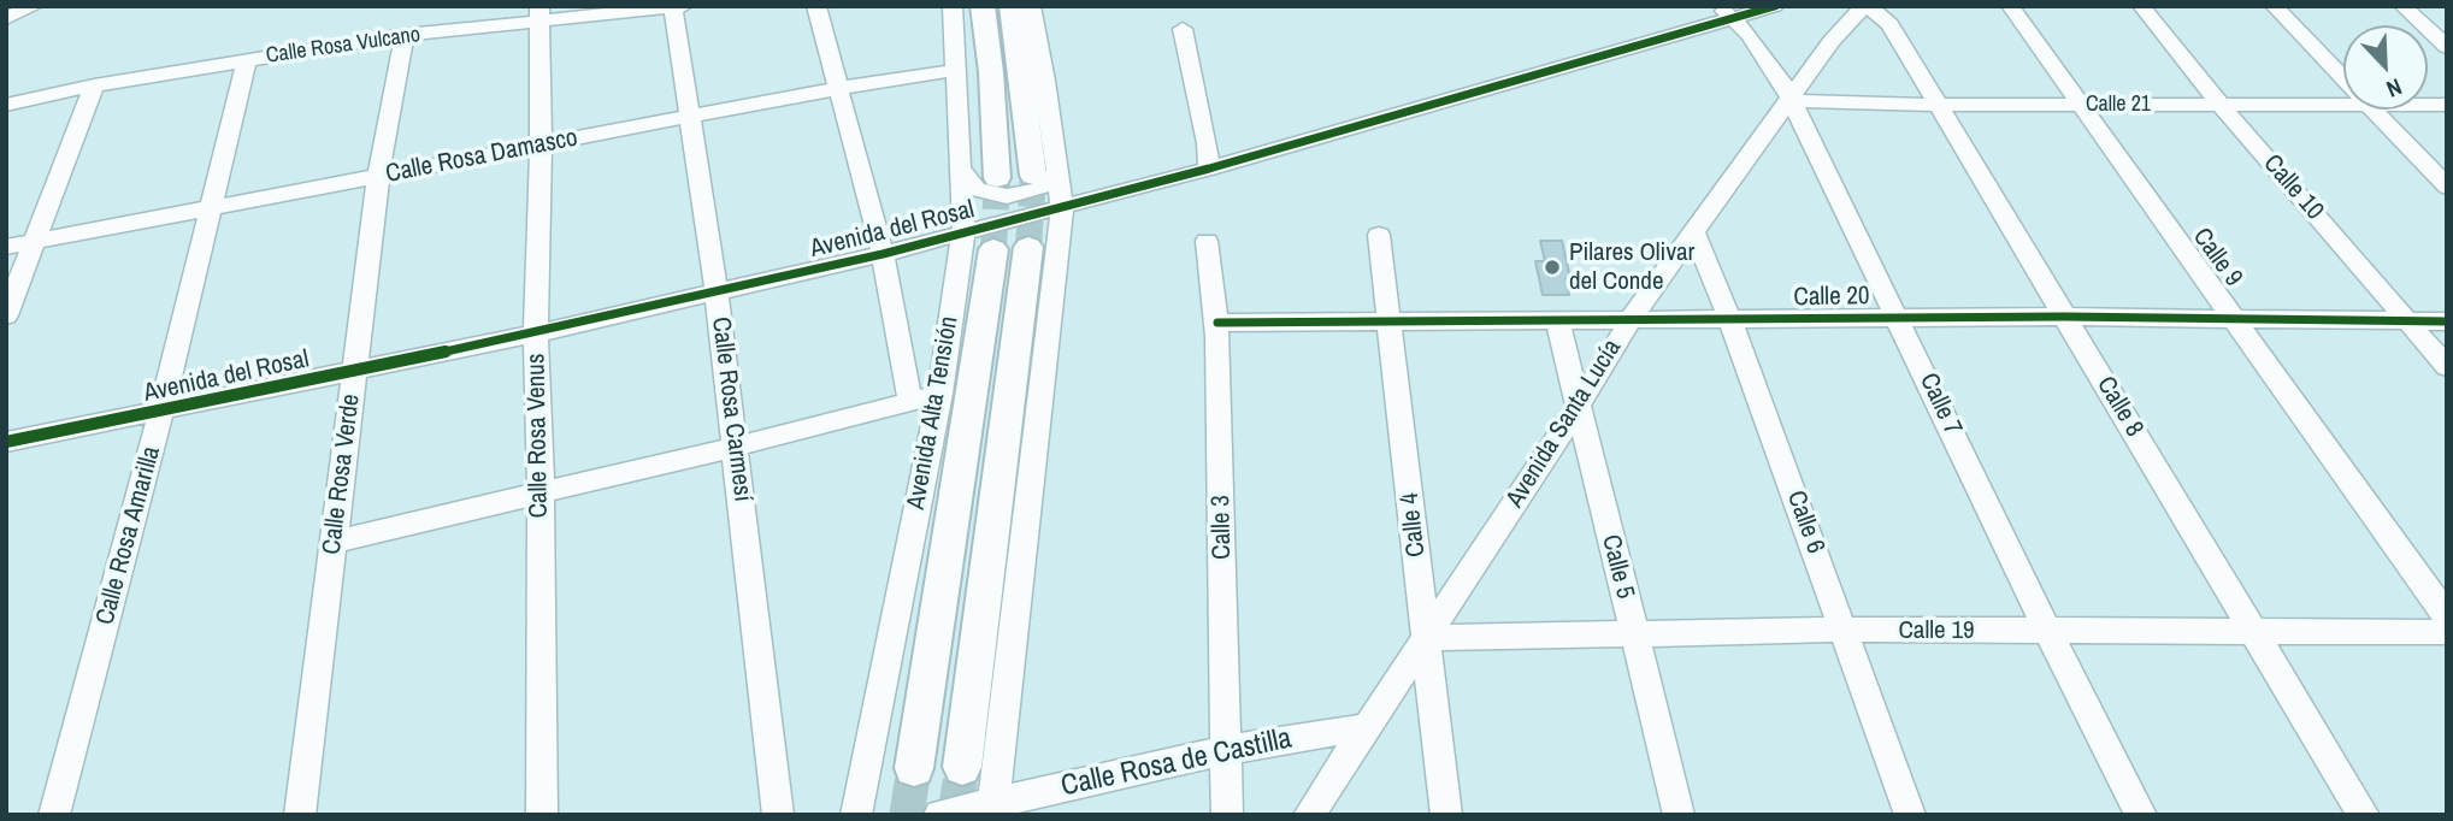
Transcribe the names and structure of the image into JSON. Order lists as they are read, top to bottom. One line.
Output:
{"streets":{"main road":["Avenida Alta Tensión"],"street":["Calle Rosa Vulcano","Calle 21","Calle Rosa Damasco","Calle 10","Avenida del Rosal","Calle 9","Calle 20","Calle 7","Calle 8","Calle Rosa Carmesí","Avenida Santa Lucía","Calle Rosa Venus","Calle Rosa Verde","Calle 6","Calle 4","Calle 3","Calle Rosa Amarilla","Calle 5","Calle 19","Calle Rosa de Castilla"]},"crossings":[["Calle Rosa Vulcano","Calle Rosa Carmesí"],["Calle Rosa Vulcano","Calle Rosa Venus"],["Calle Rosa Vulcano","Calle Rosa Verde"],["Calle Rosa Vulcano","Calle Rosa Amarilla"],["Calle 21","Calle 10"],["Calle 21","Calle 9"],["Calle 21","Calle 7"],["Calle 21","Calle 8"],["Calle 21","Avenida Santa Lucía"],["Calle Rosa Damasco","Calle Rosa Carmesí"],["Calle Rosa Damasco","Avenida Alta Tensión"],["Calle Rosa Damasco","Calle Rosa Venus"],["Calle Rosa Damasco","Calle Rosa Verde"],["Calle Rosa Damasco","Calle Rosa Amarilla"],["Calle 10","Calle 20"],["Avenida del Rosal","Calle 7"],["Avenida del Rosal","Calle Rosa Carmesí"],["Avenida del Rosal","Avenida Alta Tensión"],["Avenida del Rosal","Calle Rosa Venus"],["Avenida del Rosal","Calle Rosa Verde"],["Avenida del Rosal","Calle Rosa Amarilla"],["Calle 9","Calle 20"],["Calle 20","Calle 7"],["Calle 20","Calle 8"],["Calle 20","Avenida Santa Lucía"],["Calle 20","Calle 6"],["Calle 20","Calle 4"],["Calle 20","Calle 3"],["Calle 20","Calle 5"],["Calle 7","Avenida Santa Lucía"],["Calle 7","Calle 19"],["Calle 8","Avenida Santa Lucía"],["Calle 8","Calle 19"],["Avenida Santa Lucía","Calle 6"],["Avenida Santa Lucía","Calle 4"],["Avenida Santa Lucía","Calle 5"],["Avenida Santa Lucía","Calle 19"],["Avenida Santa Lucía","Calle Rosa de Castilla"],["Calle 6","Calle 19"],["Calle 4","Calle 19"],["Calle 3","Calle Rosa de Castilla"],["Calle 5","Calle 19"]],"places":["Pilares Olivar del Conde"],"north":"bottom right"}
